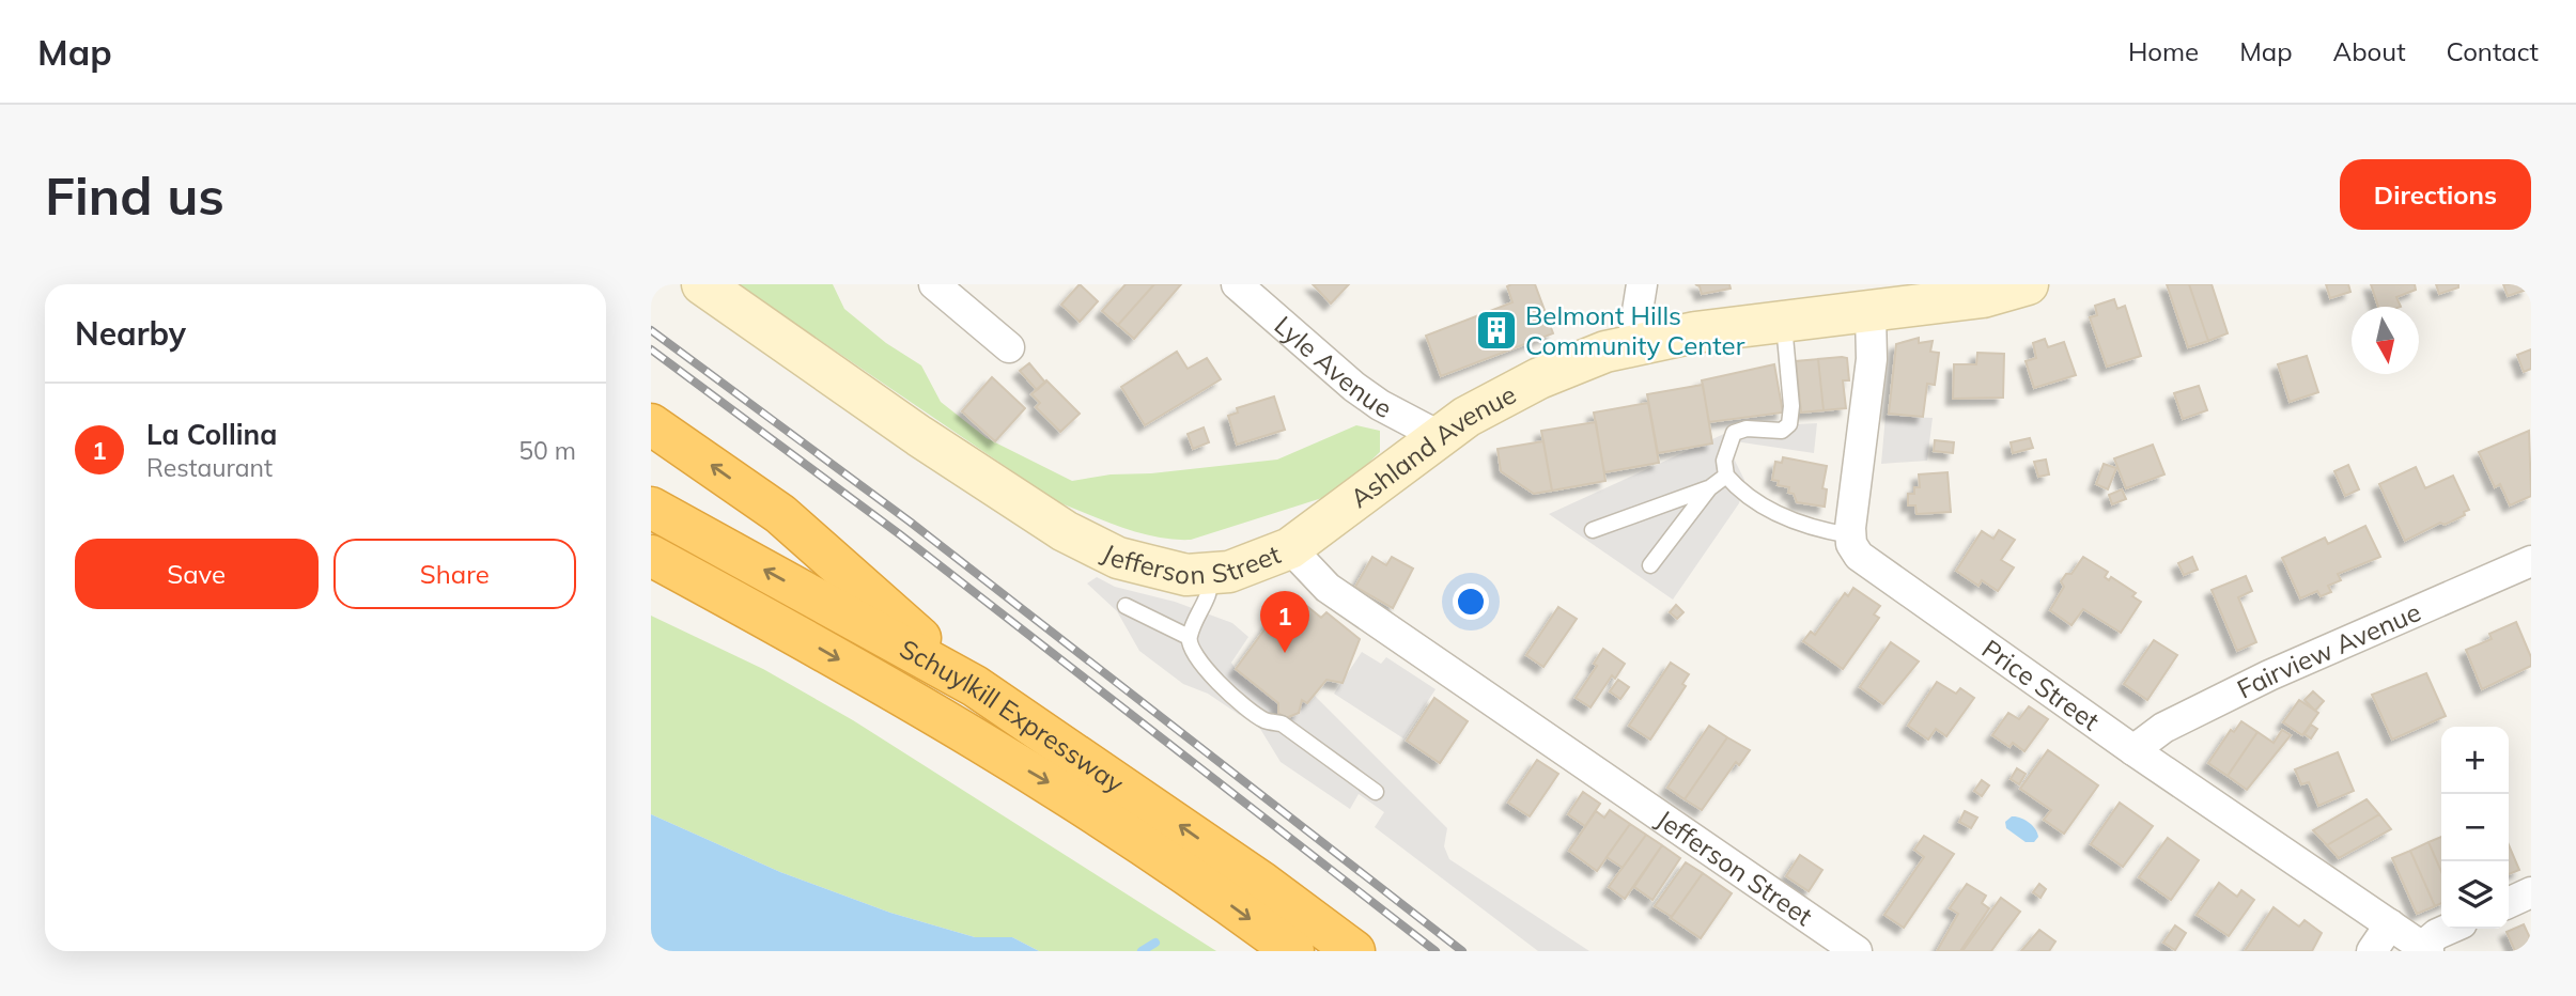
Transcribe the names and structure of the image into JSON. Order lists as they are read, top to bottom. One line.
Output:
{"streets":{"highway":["Schuylkill Expressway"],"street":["Lyle Avenue","Ashland Avenue","Jefferson Street","Fairview Avenue","Price Street"]},"crossings":[["Lyle Avenue","Ashland Avenue"],["Ashland Avenue","Jefferson Street"],["Fairview Avenue","Price Street"]],"places":{"building":["Belmont Hills Community Center"]},"north":"bottom","page":{"header":"Map","nav":["Home","Map","About","Contact"],"buttons":["Directions",["Save","Share"]],"title":"Find us","heading":"Nearby","list":[{"mark":"1","name":"La Collina","note":"Restaurant","value":"50 m"}],"pins":"1","map_buttons":["+","−"]}}
